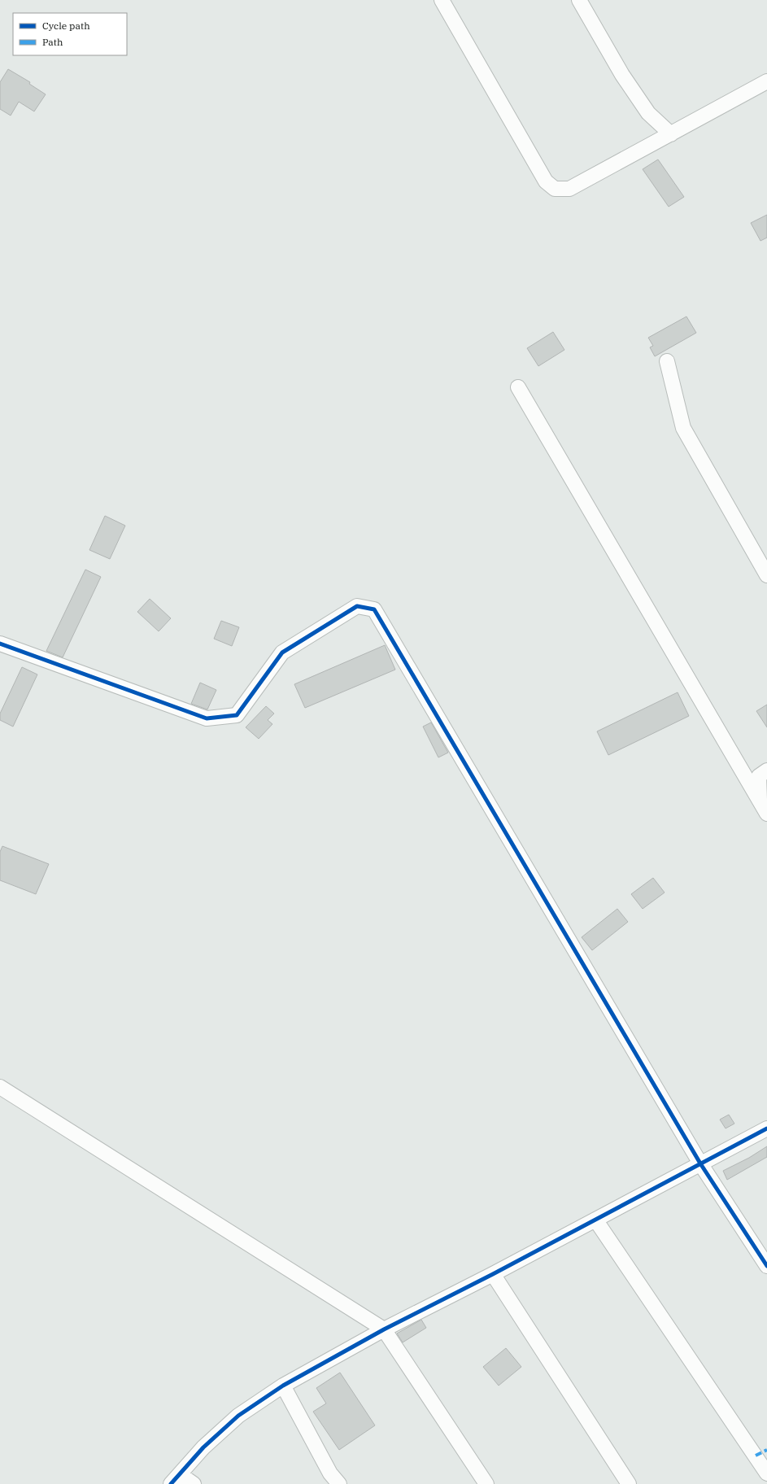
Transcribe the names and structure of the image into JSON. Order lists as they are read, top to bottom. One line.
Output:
{"legend":["Cycle path","Path"]}
